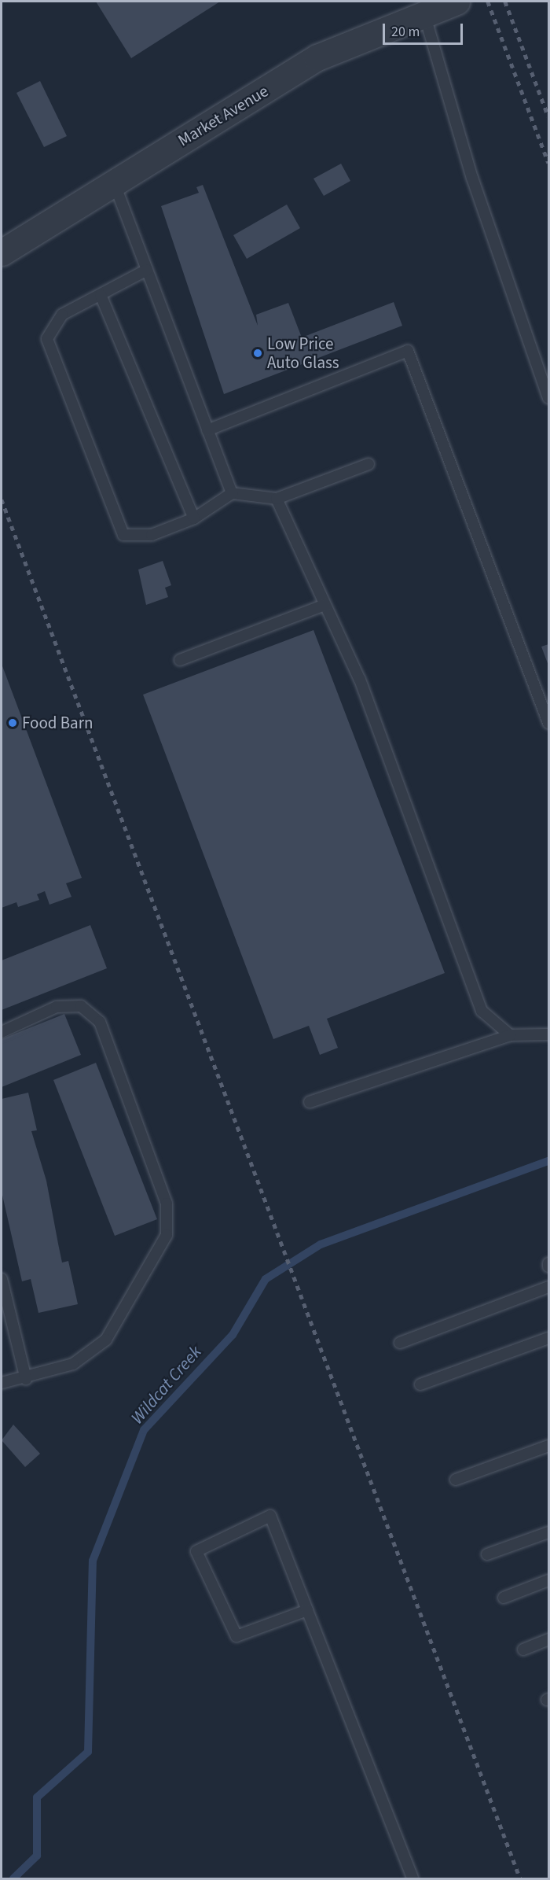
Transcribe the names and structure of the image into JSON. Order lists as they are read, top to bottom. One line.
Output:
{"streets":{"street":["Market Avenue"]},"water":["Wildcat Creek"],"places":["Low Price Auto Glass","Food Barn"],"scale_bar":"20 m"}
